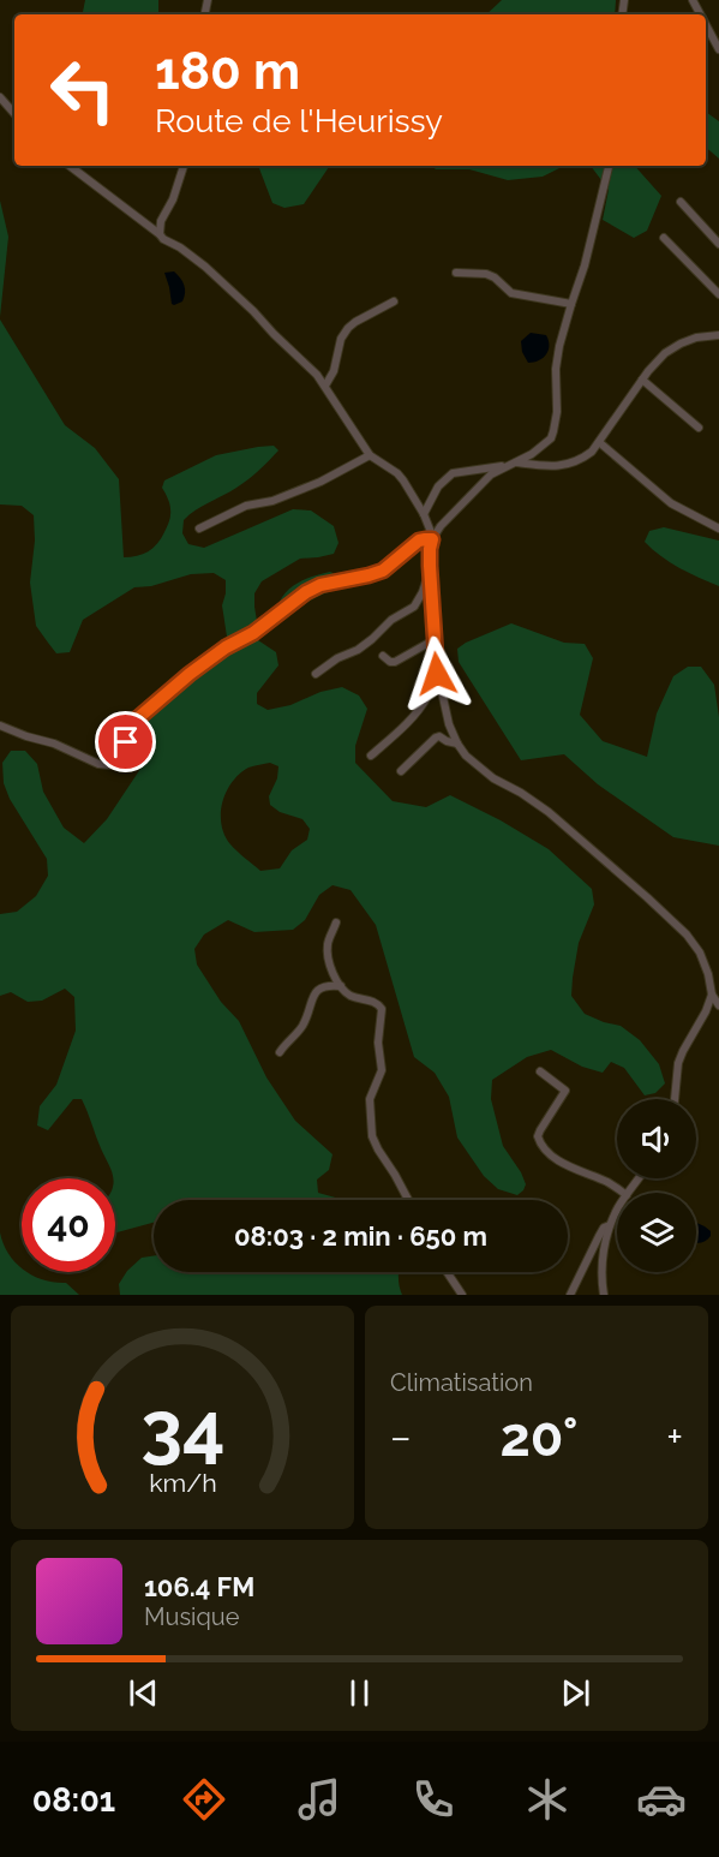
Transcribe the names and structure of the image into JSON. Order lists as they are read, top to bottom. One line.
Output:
{"page":{"turn":["180 m","Route de l'Heurissy"],"limit":"40","trip":"08:03 · 2 min · 650 m","tile":"Climatisation","heat":["−","20°","+"],"song":["106.4 FM","Musique"],"tabs":"08:01","gauge":["34","km/h"]}}
